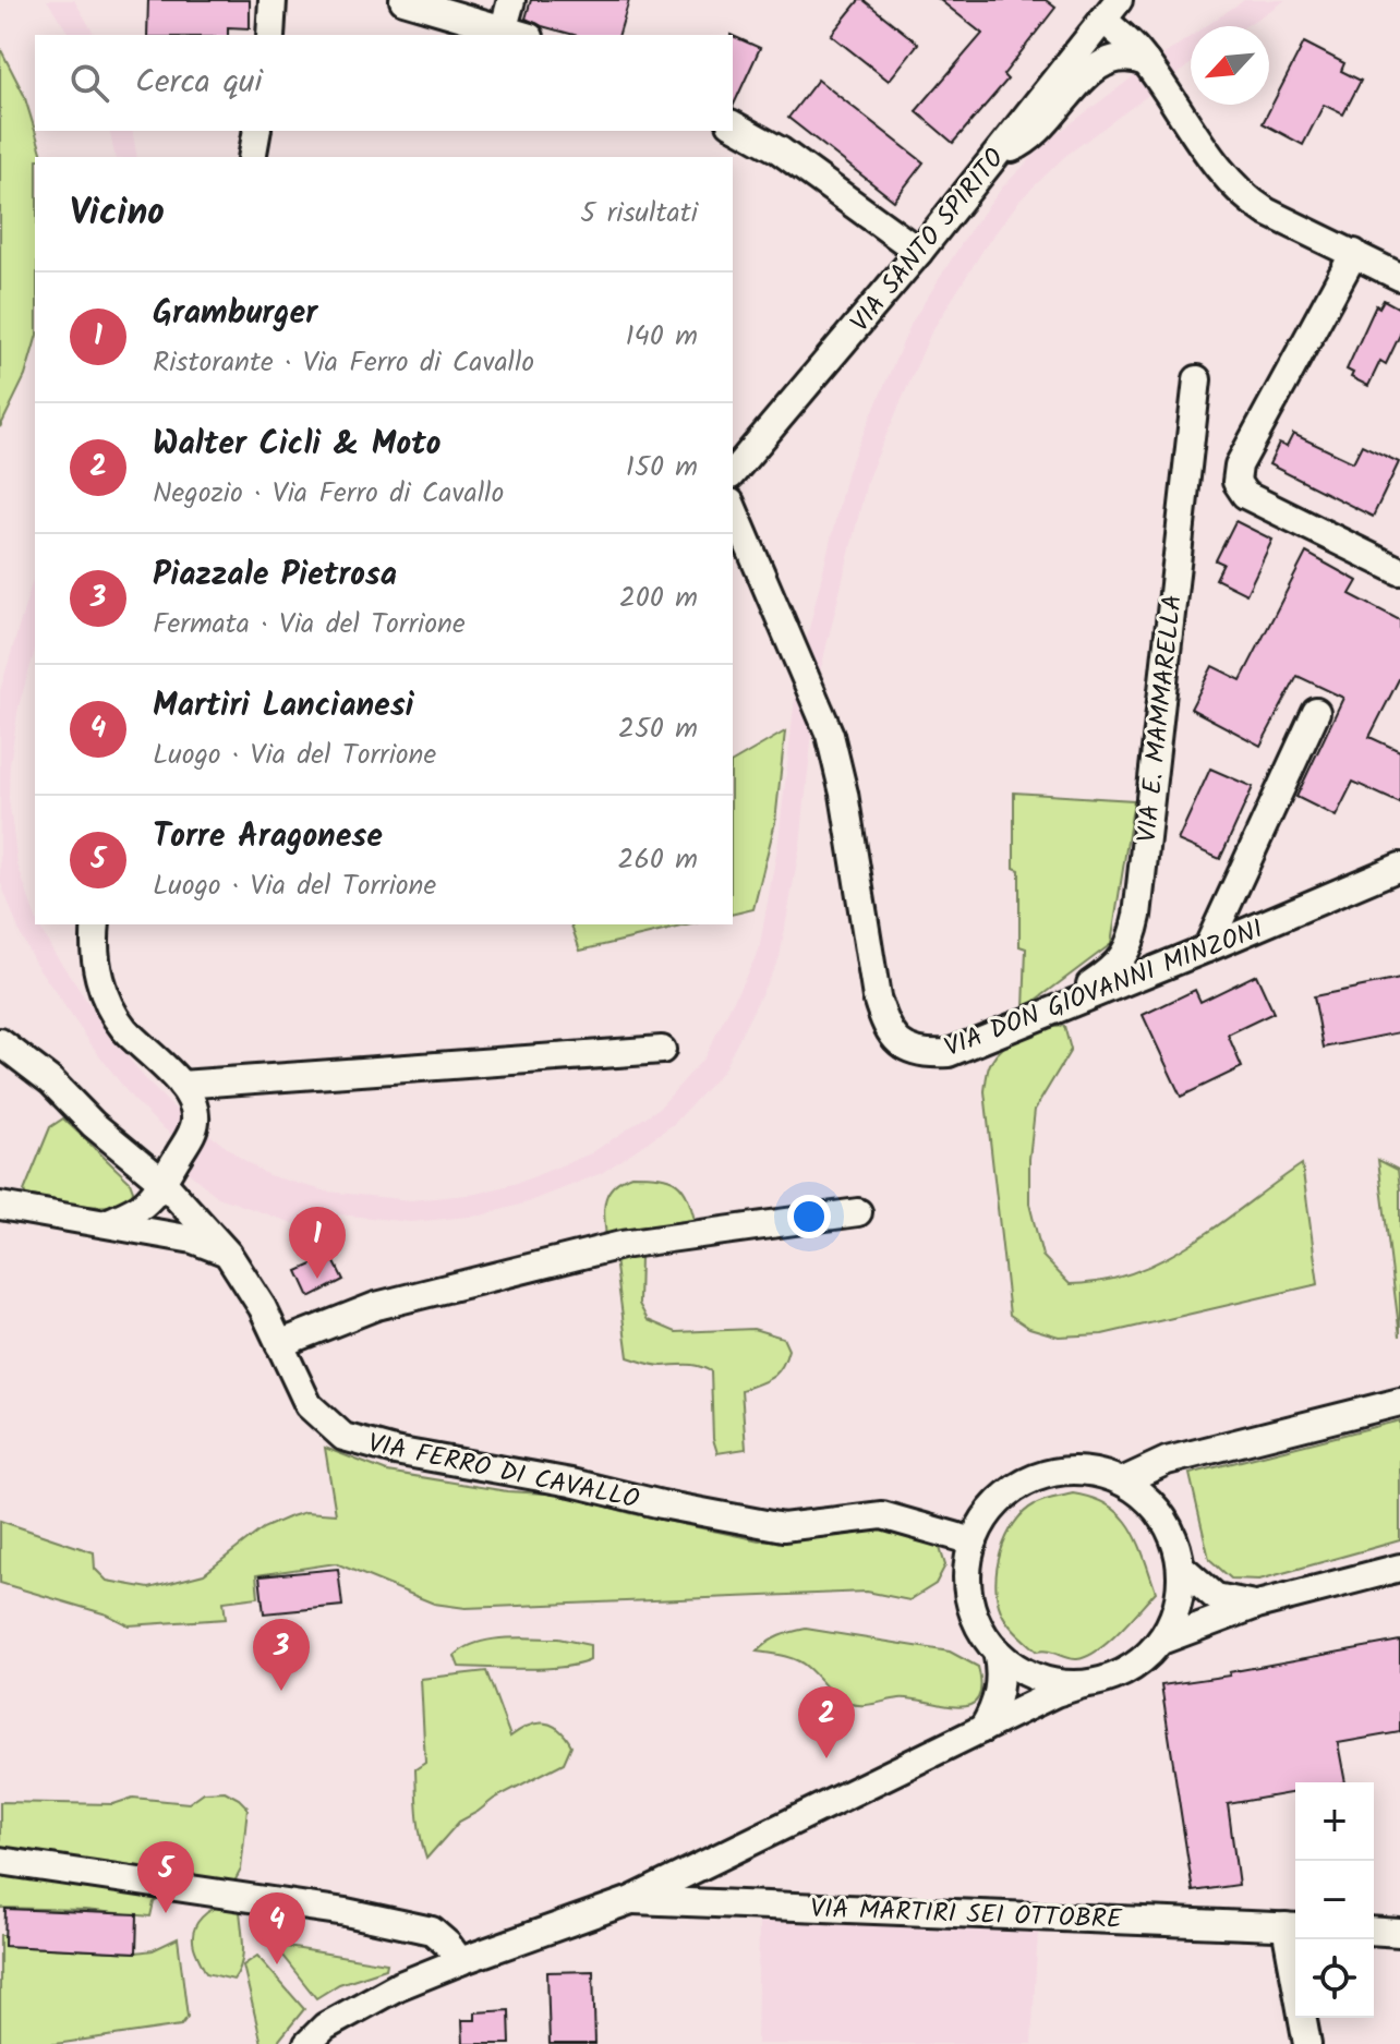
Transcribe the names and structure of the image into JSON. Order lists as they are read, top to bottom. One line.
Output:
{"streets":{"street":["VIA SANTO SPIRITO","VIA E. MAMMARELLA","VIA DON GIOVANNI MINZONI","VIA FERRO DI CAVALLO","VIA MARTIRI SEI OTTOBRE"]},"crossings":[["VIA E. MAMMARELLA","VIA DON GIOVANNI MINZONI"]],"north":"bottom left","page":{"search":"Cerca qui","heading":["Vicino","5 risultati"],"list":[{"mark":"1","name":"Gramburger","note":"Ristorante · Via Ferro di Cavallo","value":"140 m"},{"mark":"2","name":"Walter Cicli & Moto","note":"Negozio · Via Ferro di Cavallo","value":"150 m"},{"mark":"3","name":"Piazzale Pietrosa","note":"Fermata · Via del Torrione","value":"200 m"},{"mark":"4","name":"Martiri Lancianesi","note":"Luogo · Via del Torrione","value":"250 m"},{"mark":"5","name":"Torre Aragonese","note":"Luogo · Via del Torrione","value":"260 m"}],"pins":["1","3","2","5","4"],"map_buttons":["+","−"]}}
